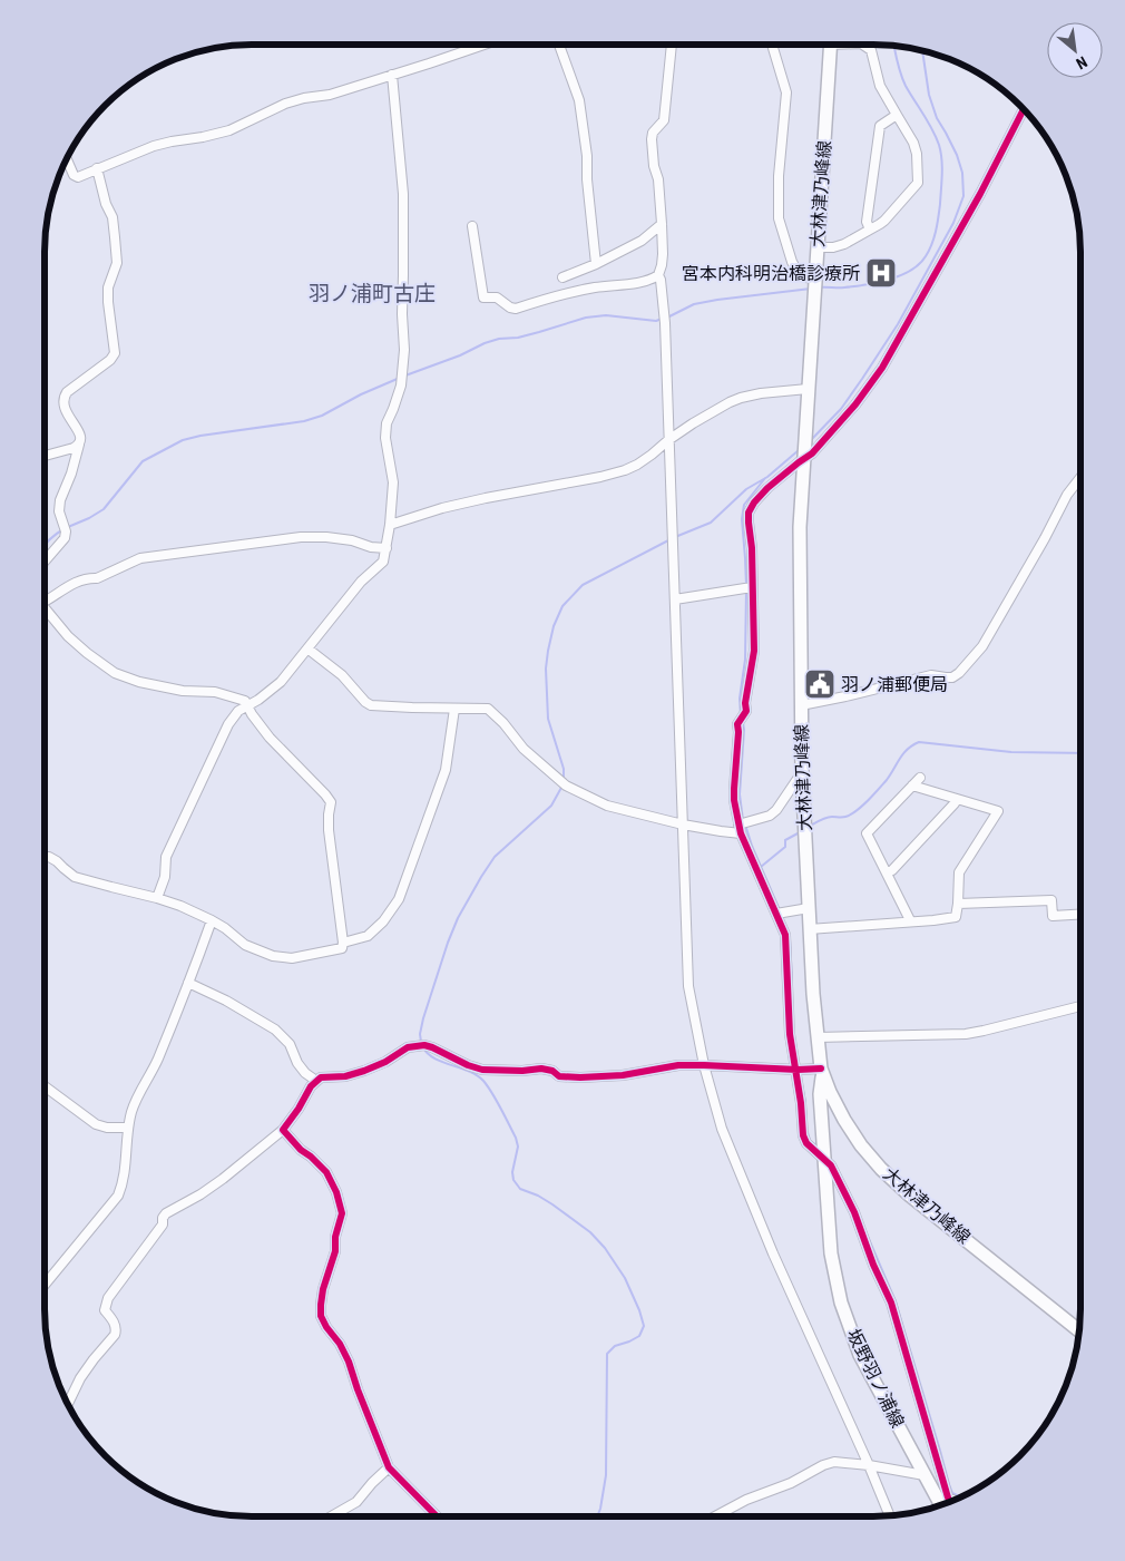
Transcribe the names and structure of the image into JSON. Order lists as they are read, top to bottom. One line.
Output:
{"streets":{"main road":["大林津乃峰線","坂野羽ノ浦線"]},"crossings":[["大林津乃峰線","坂野羽ノ浦線"]],"districts":["羽ノ浦町古庄"],"places":{"hospital":["宮本内科明治橋診療所"],"public building":["羽ノ浦郵便局"]},"north":"bottom right"}
